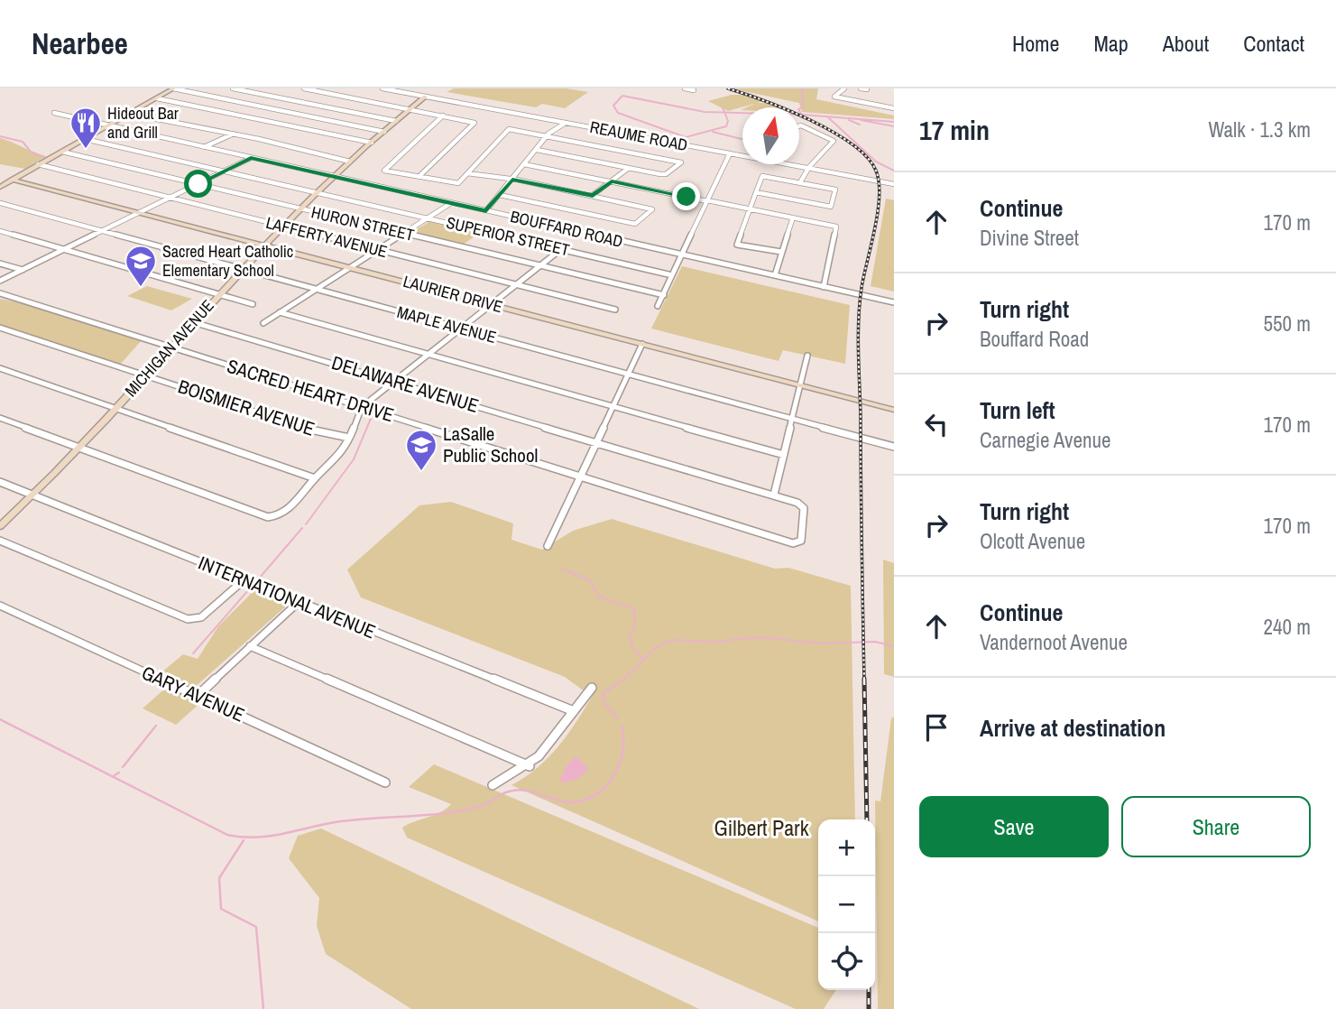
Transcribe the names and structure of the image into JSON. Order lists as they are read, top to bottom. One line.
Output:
{"streets":{"street":["REAUME ROAD","HURON STREET","BOUFFARD ROAD","SUPERIOR STREET","LAFFERTY AVENUE","LAURIER DRIVE","MAPLE AVENUE","MICHIGAN AVENUE","DELAWARE AVENUE","SACRED HEART DRIVE","BOISMIER AVENUE","INTERNATIONAL AVENUE","GARY AVENUE"]},"crossings":[["REAUME ROAD","MICHIGAN AVENUE"],["HURON STREET","MICHIGAN AVENUE"],["BOUFFARD ROAD","MICHIGAN AVENUE"],["SUPERIOR STREET","MICHIGAN AVENUE"],["LAFFERTY AVENUE","MICHIGAN AVENUE"],["LAURIER DRIVE","MICHIGAN AVENUE"],["MAPLE AVENUE","MICHIGAN AVENUE"],["MICHIGAN AVENUE","DELAWARE AVENUE"],["MICHIGAN AVENUE","SACRED HEART DRIVE"],["MICHIGAN AVENUE","BOISMIER AVENUE"],["MICHIGAN AVENUE","INTERNATIONAL AVENUE"],["DELAWARE AVENUE","SACRED HEART DRIVE"]],"parks":["Gilbert Park"],"places":{"restaurant":["Hideout Bar and Grill"],"school or university":["Sacred Heart Catholic Elementary School","LaSalle Public School"]},"north":"top","page":{"header":"Nearbee","nav":["Home","Map","About","Contact"],"heading":["17 min","Walk · 1.3 km"],"list":[["Continue","Divine Street","170 m"],["Turn right","Bouffard Road","550 m"],["Turn left","Carnegie Avenue","170 m"],["Turn right","Olcott Avenue","170 m"],["Continue","Vandernoot Avenue","240 m"],"Arrive at destination"],"buttons":["Save","Share"],"map_buttons":["+","−"]}}
